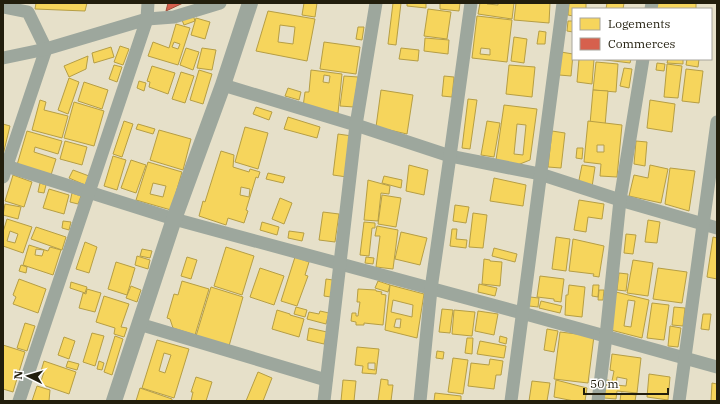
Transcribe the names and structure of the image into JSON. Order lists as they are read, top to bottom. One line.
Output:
{"legend":["Logements","Commerces"],"scale_bar":"50 m","north":"left"}
